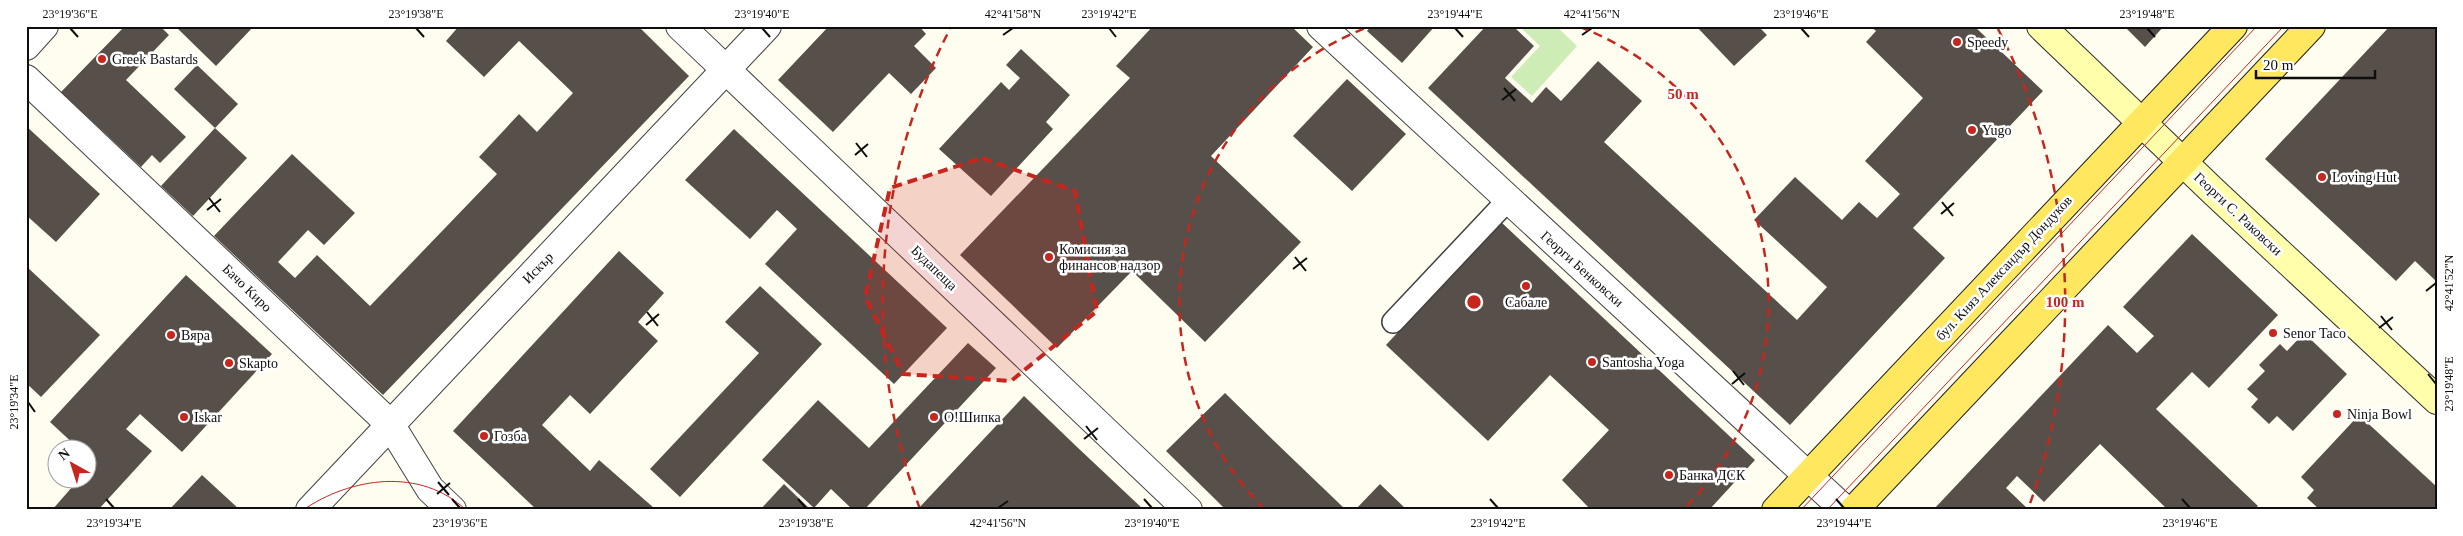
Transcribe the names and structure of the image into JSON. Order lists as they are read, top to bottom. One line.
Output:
{"streets":{"main road":["бул. Княз Александър Дондуков"],"street":["Георги С. Раковски","Искър","Будапеща","Георги Бенковски","Бачо Киро"]},"crossings":[["Георги С. Раковски","бул. Княз Александър Дондуков"],["Искър","Будапеща"],["Искър","Бачо Киро"],["бул. Княз Александър Дондуков","Георги Бенковски"]],"places":["Speedy","Greek Bastards","Yugo","Loving Hut","Комисия за финансов надзор","Сабале","Senor Taco","Вяра","Santosha Yoga","Skapto","Ninja Bowl","Iskar","О!Шипка","Гозба","Банка ДСК"],"scale_bar":"20 m","north":"top left","coordinates":["23°19'36\"E","23°19'38\"E","23°19'40\"E","42°41'58\"N","23°19'42\"E","23°19'44\"E","42°41'56\"N","23°19'46\"E","23°19'48\"E","42°41'52\"N","23°19'34\"E"],"rings":["50 m","100 m"]}
